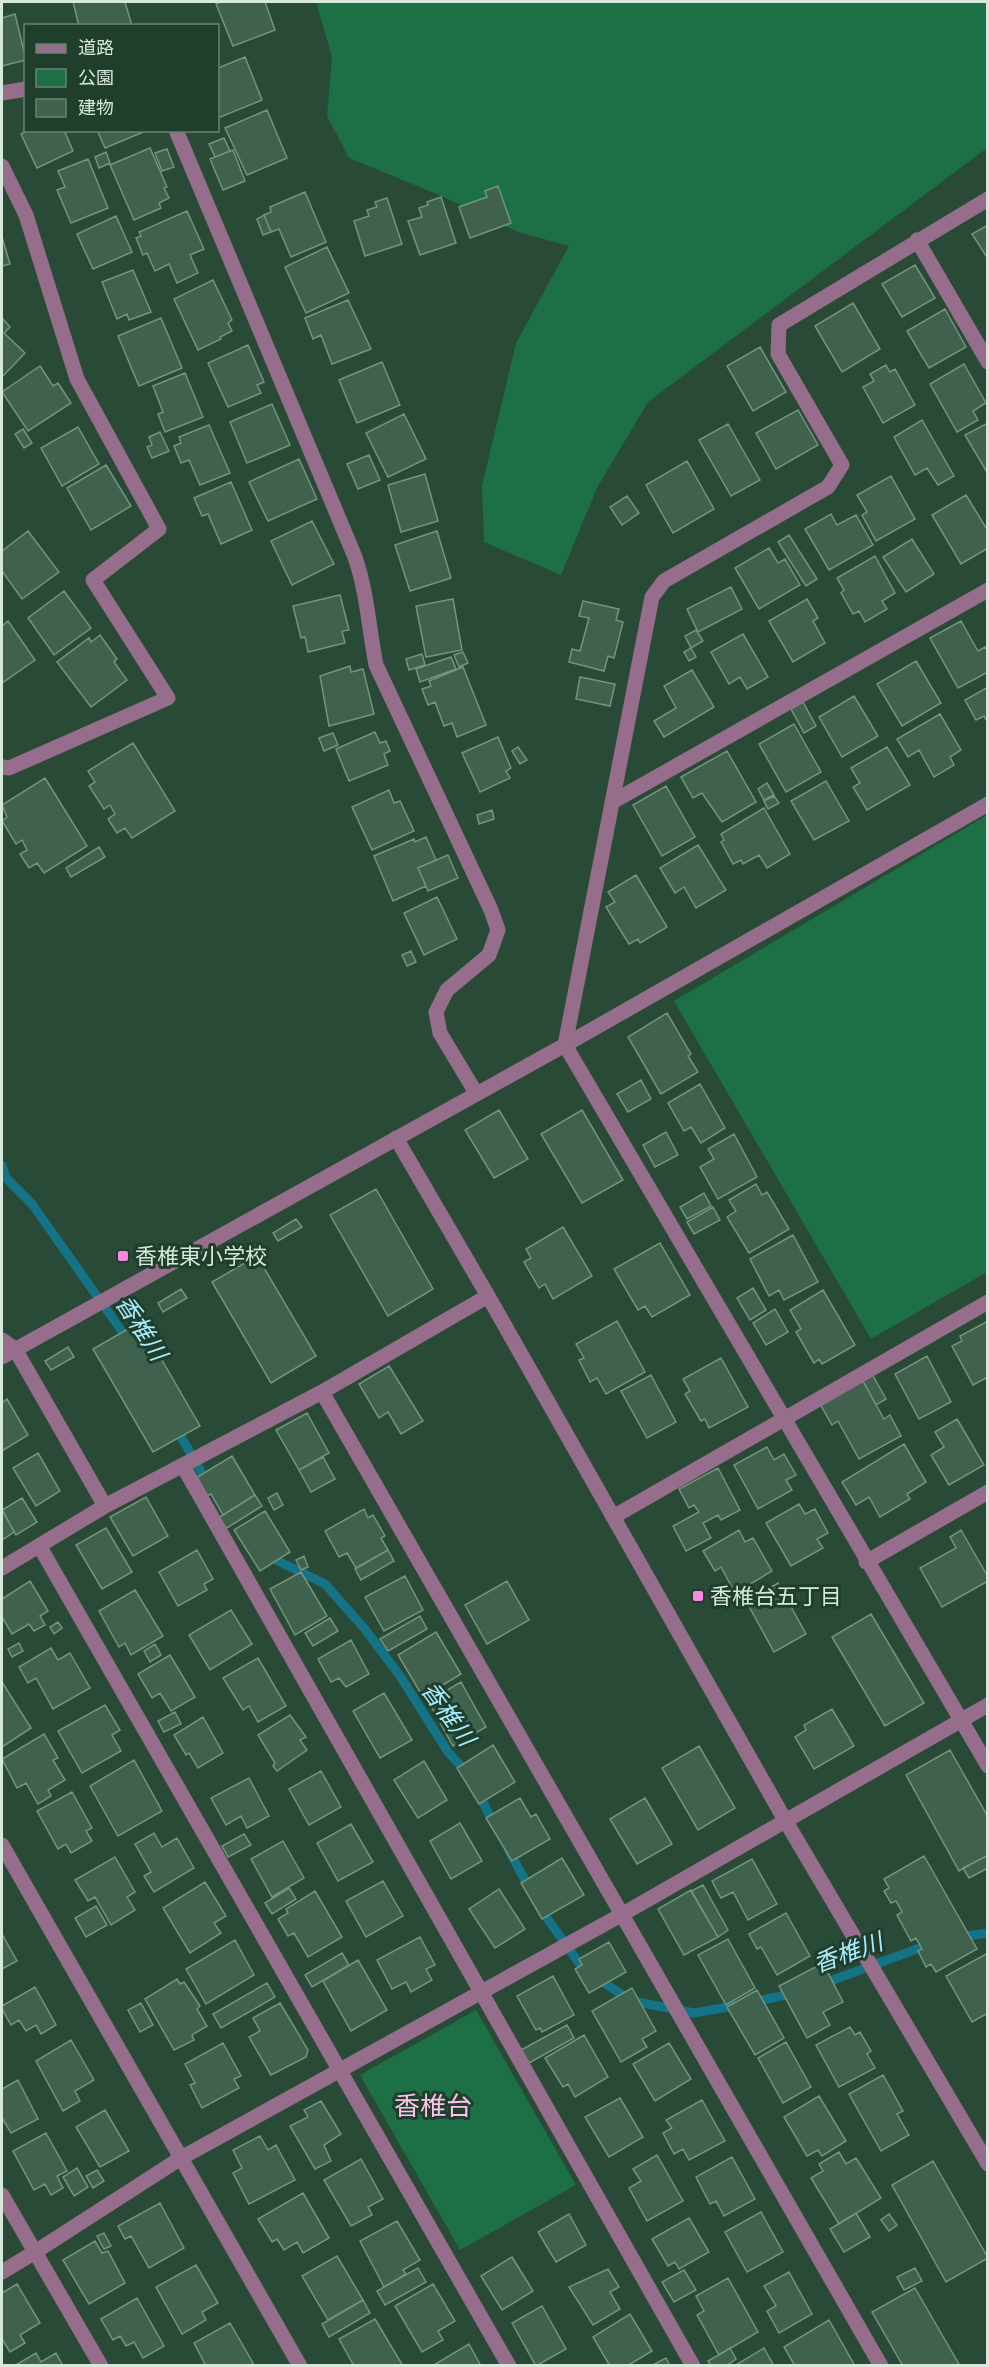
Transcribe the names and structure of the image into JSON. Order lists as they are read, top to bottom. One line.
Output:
{"districts":["香椎台"],"water":["香椎川"],"places":{"transit":["香椎東小学校","香椎台五丁目"]},"legend":["道路","公園","建物"]}
